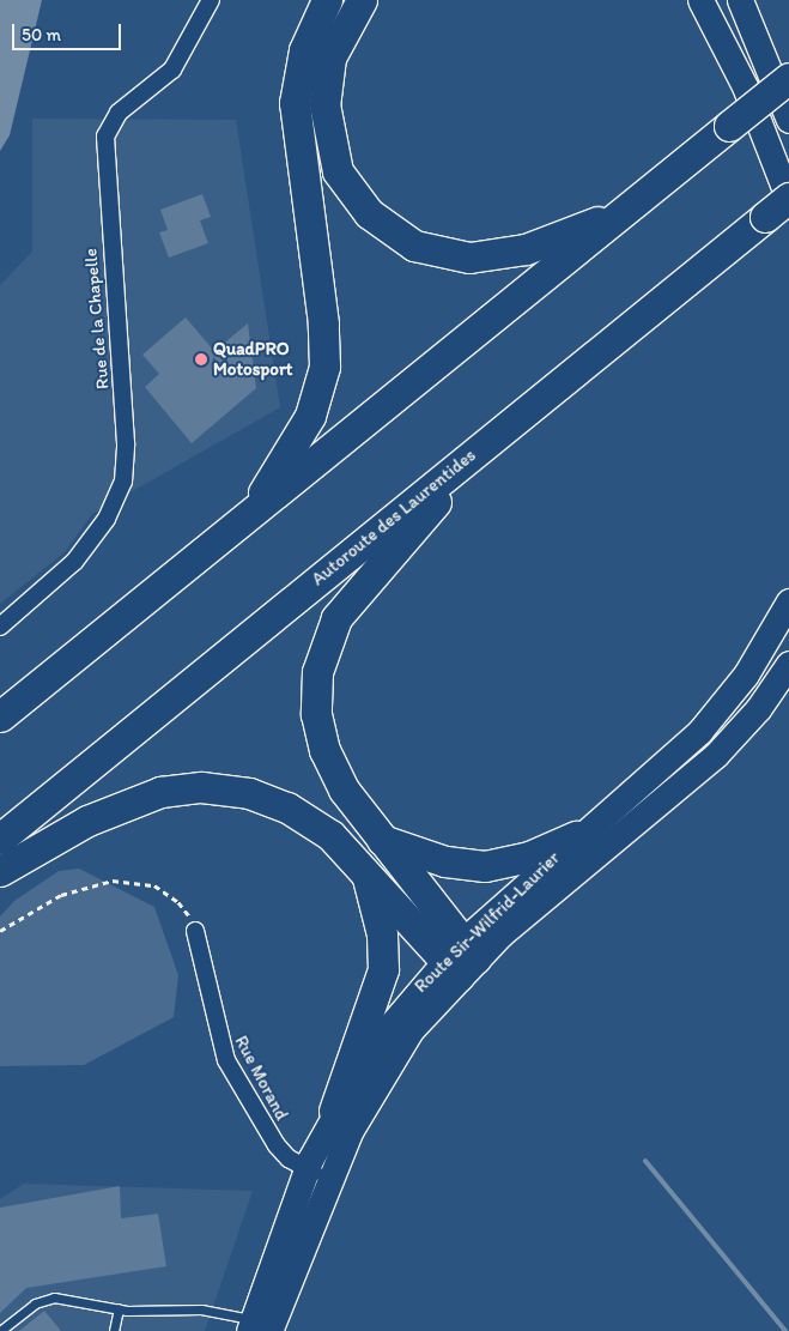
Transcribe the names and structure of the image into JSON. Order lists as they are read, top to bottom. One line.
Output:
{"streets":{"highway":["Autoroute des Laurentides"],"main road":["Route Sir-Wilfrid-Laurier"],"street":["Rue de la Chapelle","Rue Morand"]},"crossings":[["Route Sir-Wilfrid-Laurier","Rue Morand"]],"places":["QuadPRO Motosport"],"scale_bar":"50 m"}
